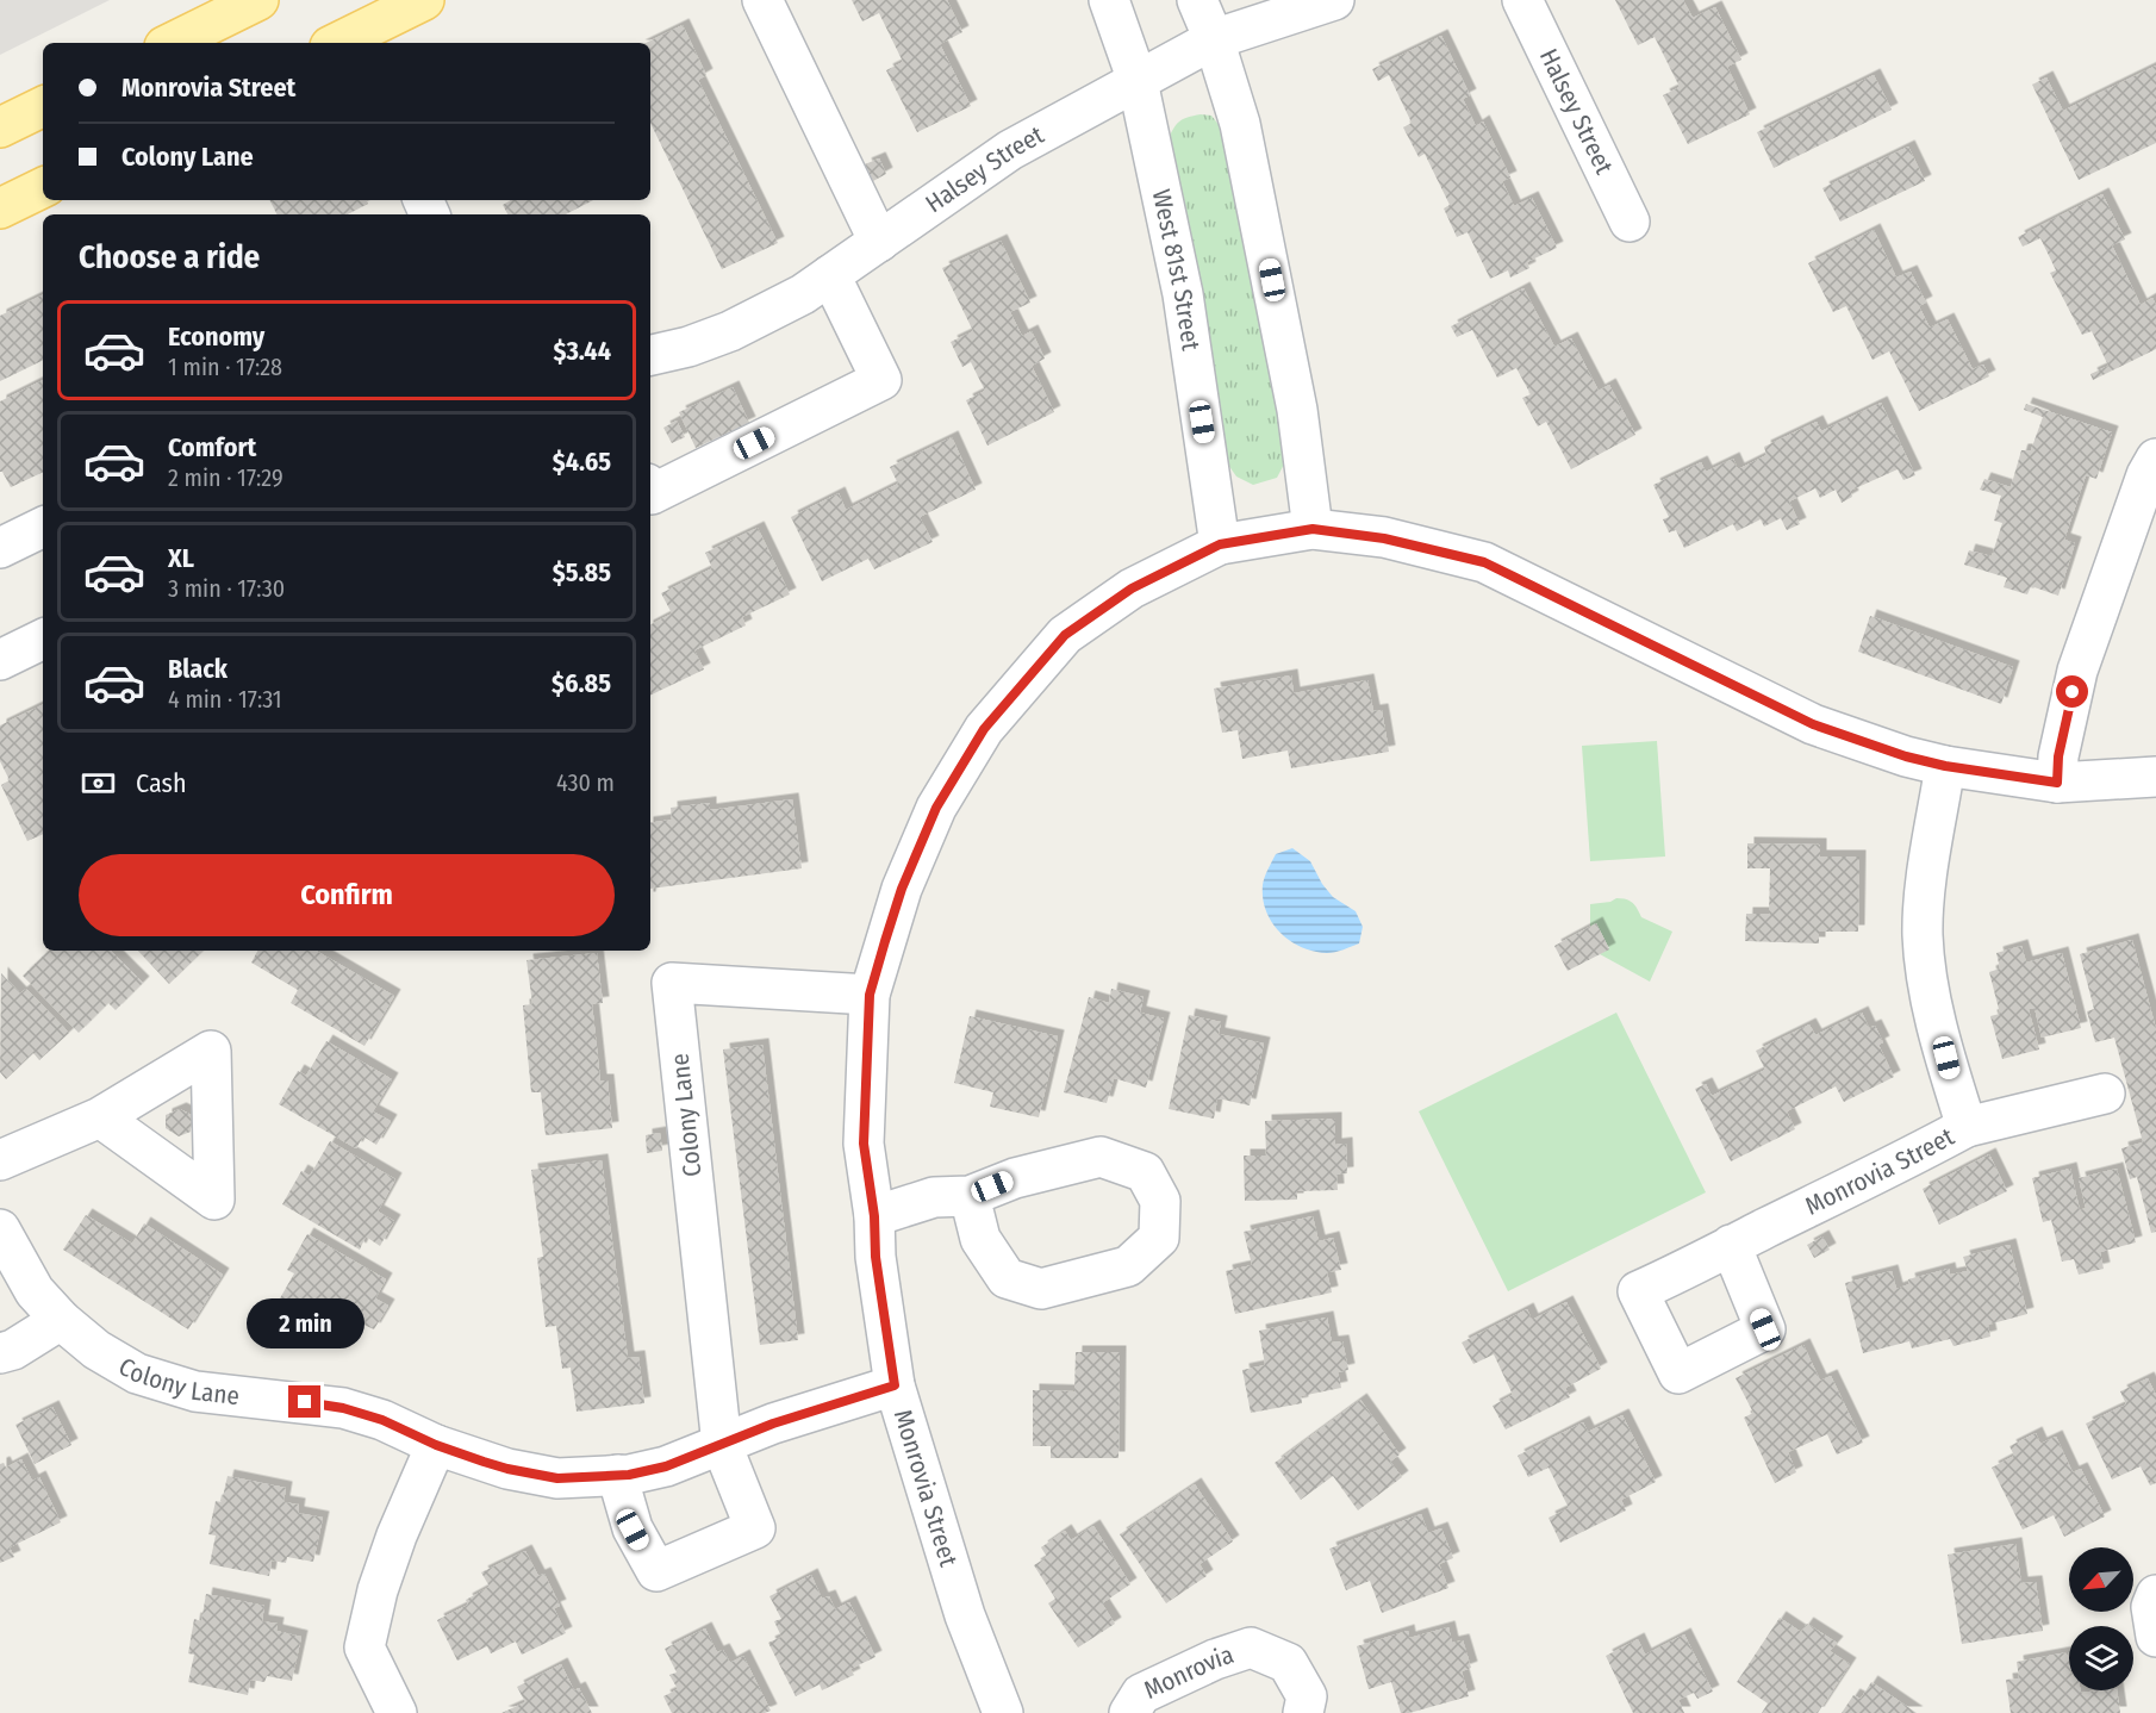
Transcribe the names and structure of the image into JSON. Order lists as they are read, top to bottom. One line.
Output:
{"streets":{"street":["Halsey Street","West 81st Street","Colony Lane","Monrovia Street","Monrovia"]},"crossings":[["Halsey Street","West 81st Street"],["West 81st Street","Monrovia Street"],["Colony Lane","Monrovia Street"]],"north":"bottom left","page":{"banner":["Monrovia Street","Colony Lane"],"heading":"Choose a ride","list":[{"name":"Economy","note":"1 min · 17:28","value":"$3.44"},{"name":"Comfort","note":"2 min · 17:29","value":"$4.65"},{"name":"XL","note":"3 min · 17:30","value":"$5.85"},{"name":"Black","note":"4 min · 17:31","value":"$6.85"}],"pay":["Cash","430 m"],"buttons":"Confirm","bubble":"2 min"}}
